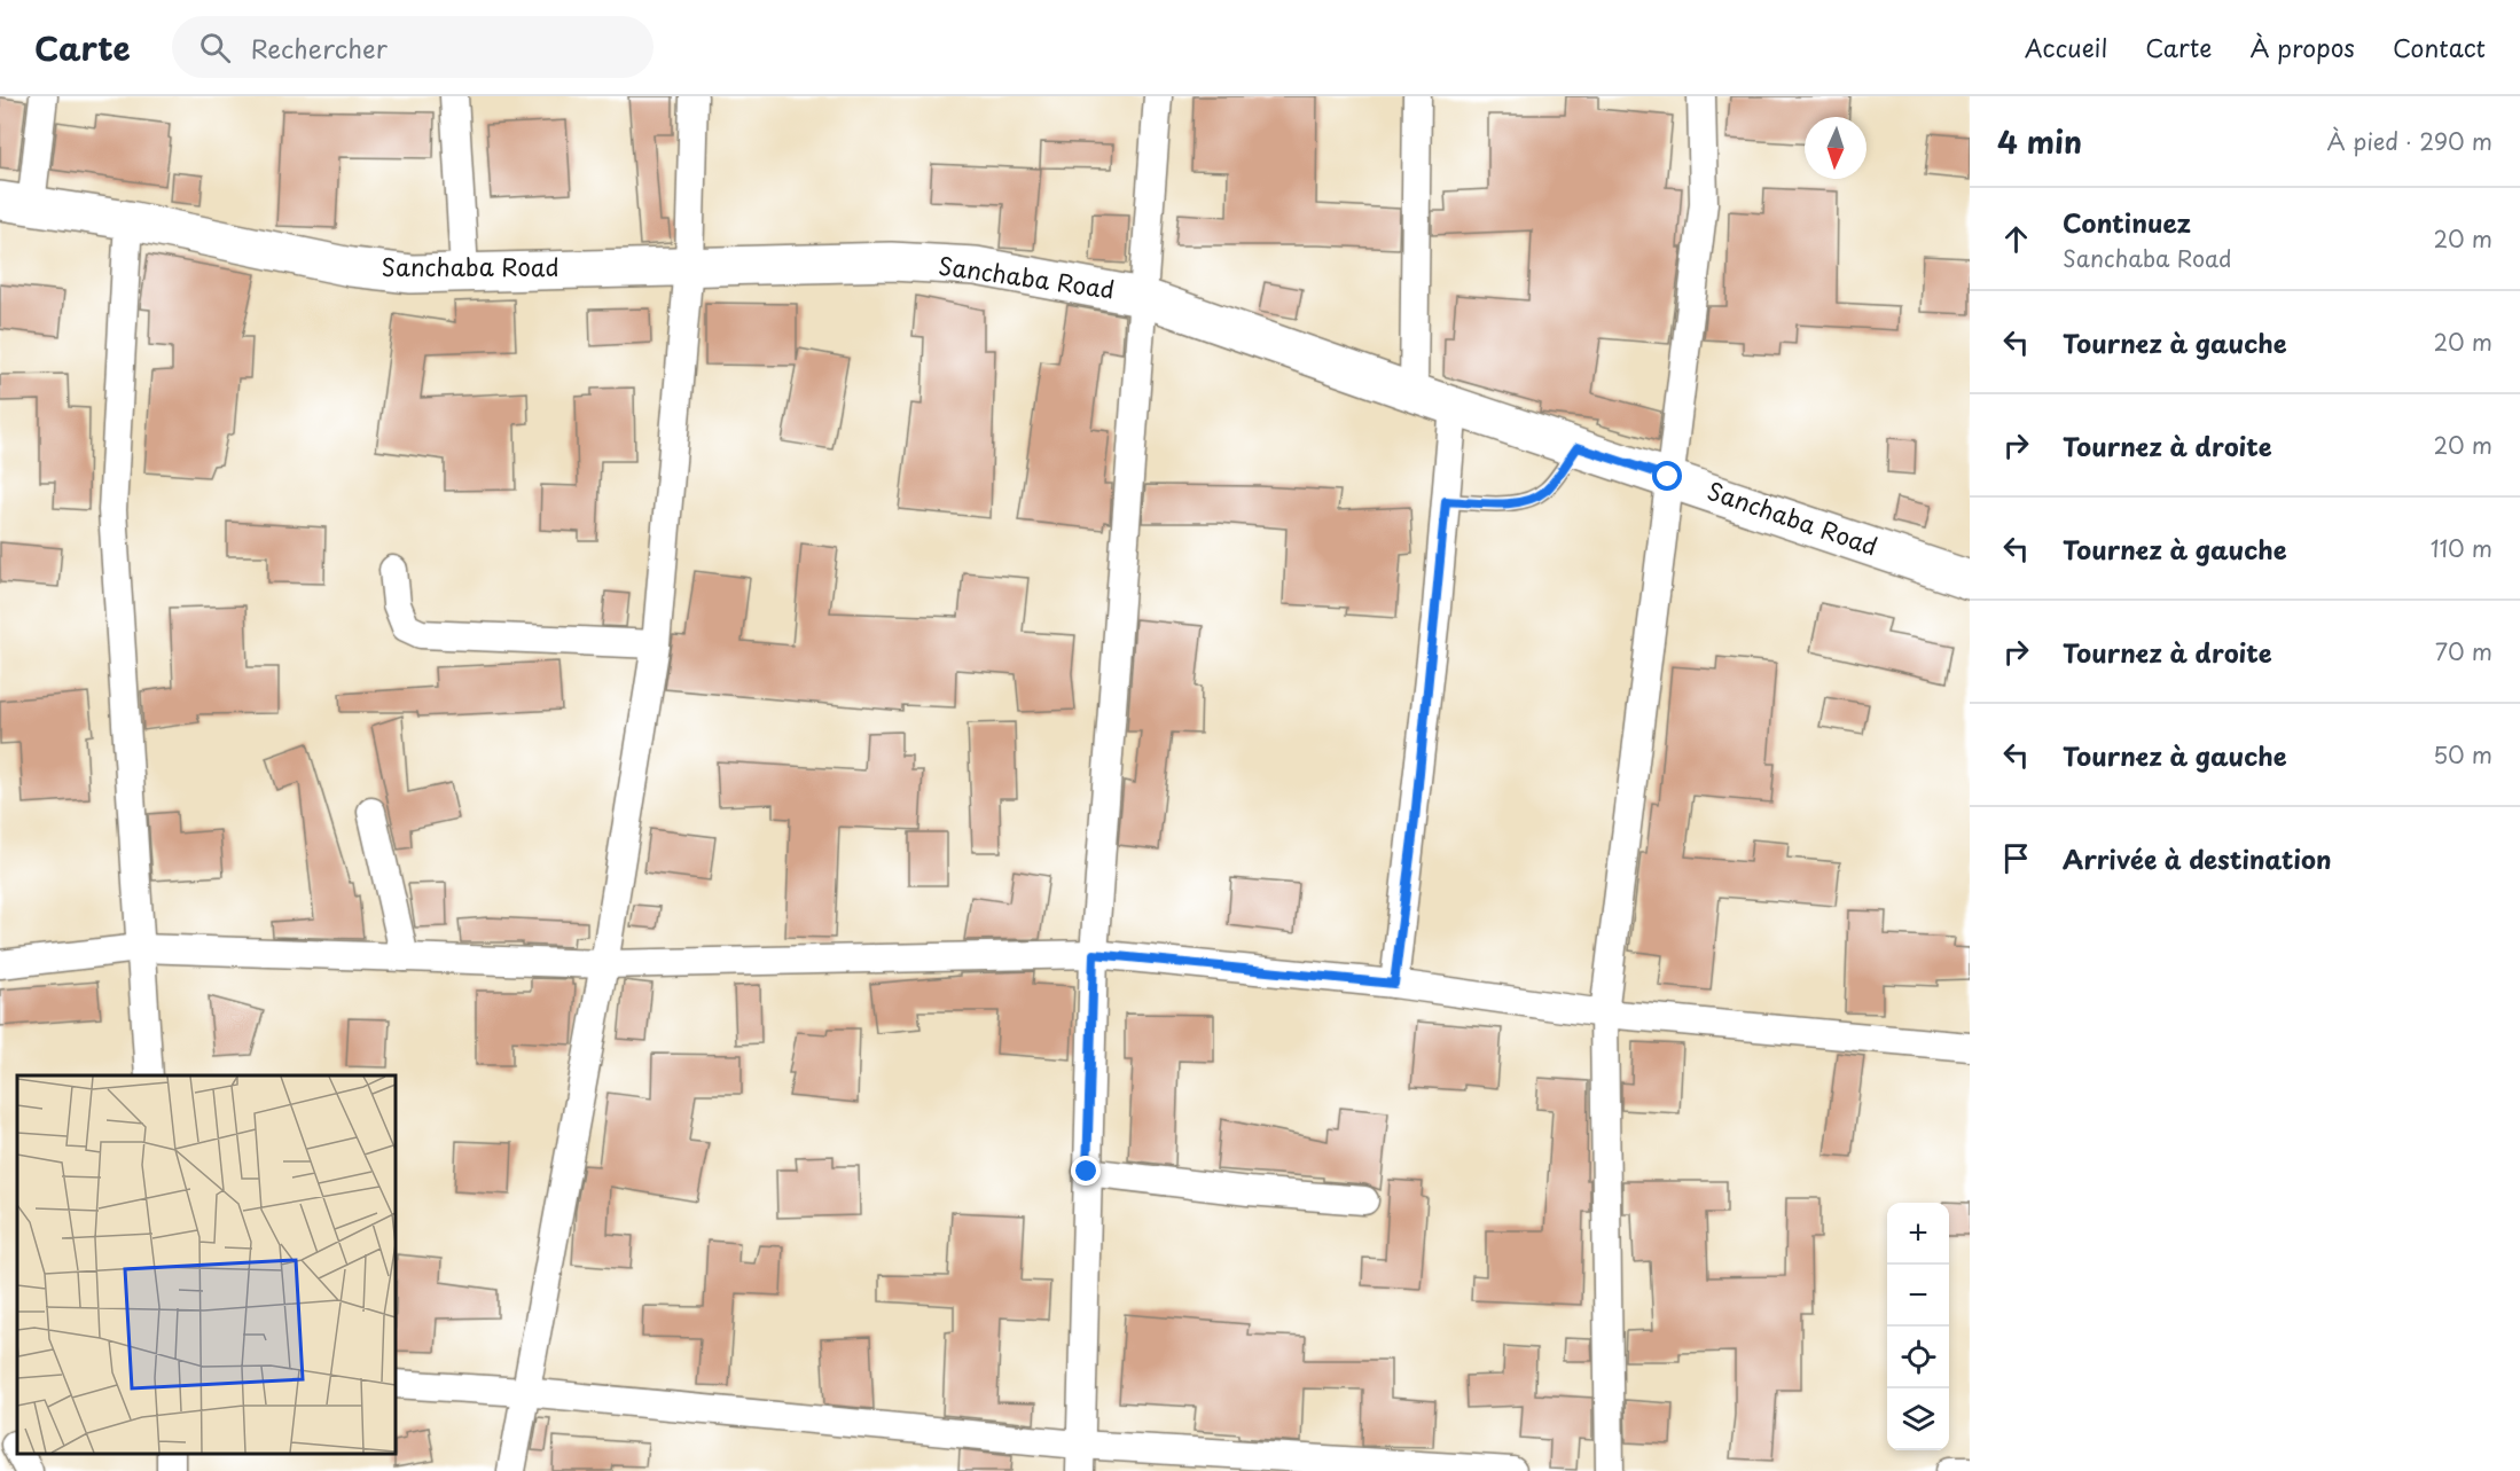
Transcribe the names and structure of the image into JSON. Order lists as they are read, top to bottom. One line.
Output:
{"streets":{"street":["Sanchaba Road"]},"north":"bottom","page":{"header":"Carte","search":"Rechercher","nav":["Accueil","Carte","À propos","Contact"],"heading":["4 min","À pied · 290 m"],"list":[["Continuez","Sanchaba Road","20 m"],["Tournez à gauche","20 m"],["Tournez à droite","20 m"],["Tournez à gauche","110 m"],["Tournez à droite","70 m"],["Tournez à gauche","50 m"],"Arrivée à destination"],"map_buttons":["+","−"]}}
